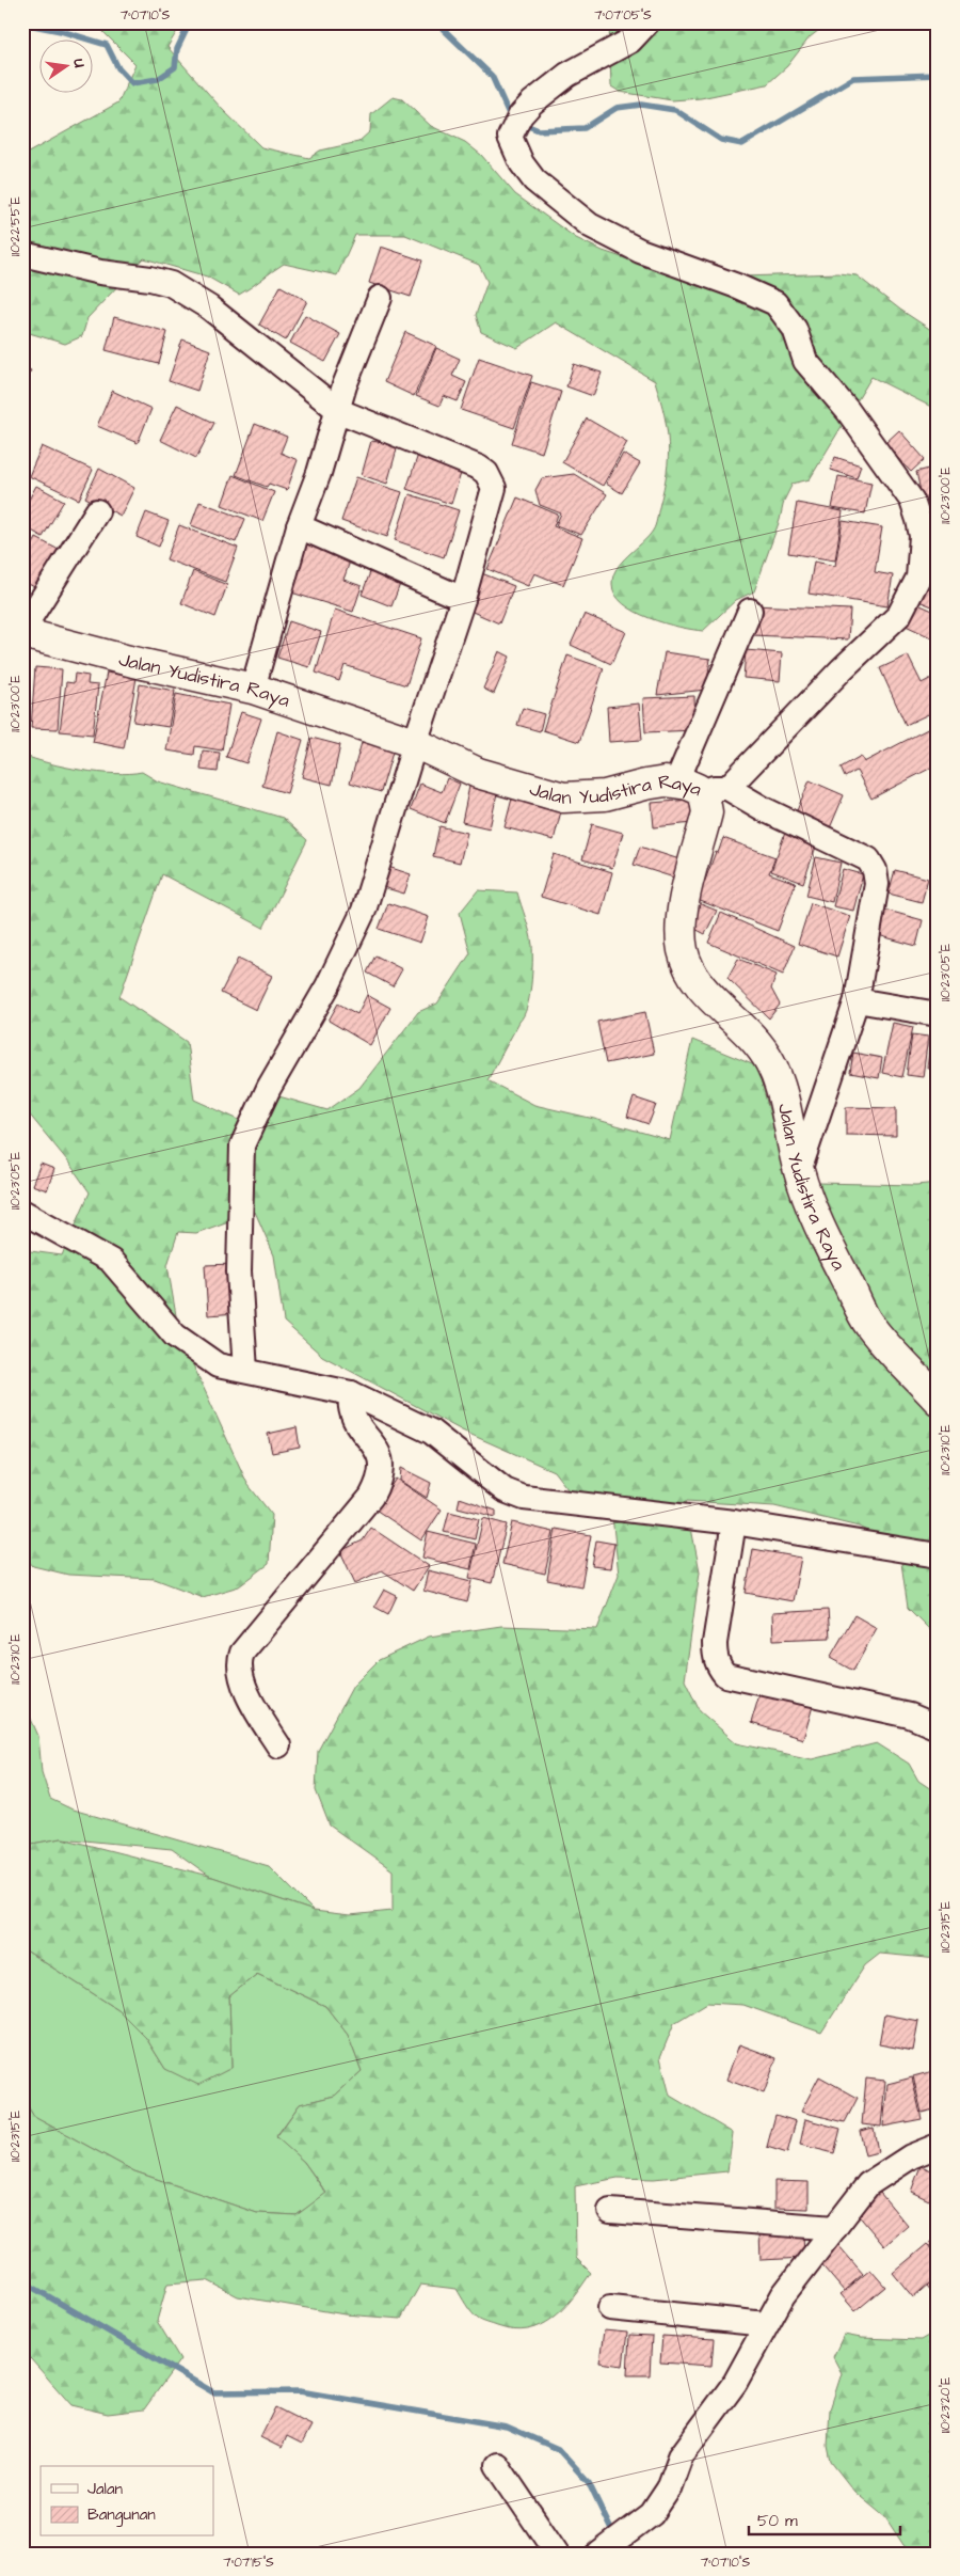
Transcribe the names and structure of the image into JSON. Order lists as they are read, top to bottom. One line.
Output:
{"streets":{"street":["Jalan Yudistira Raya"]},"legend":["Jalan","Bangunan"],"scale_bar":"50 m","north":"right","coordinates":["7°07'10\"S","7°07'05\"S","110°22'55\"E","110°23'00\"E","110°23'05\"E","110°23'10\"E","110°23'15\"E","110°23'20\"E","7°07'15\"S"]}
